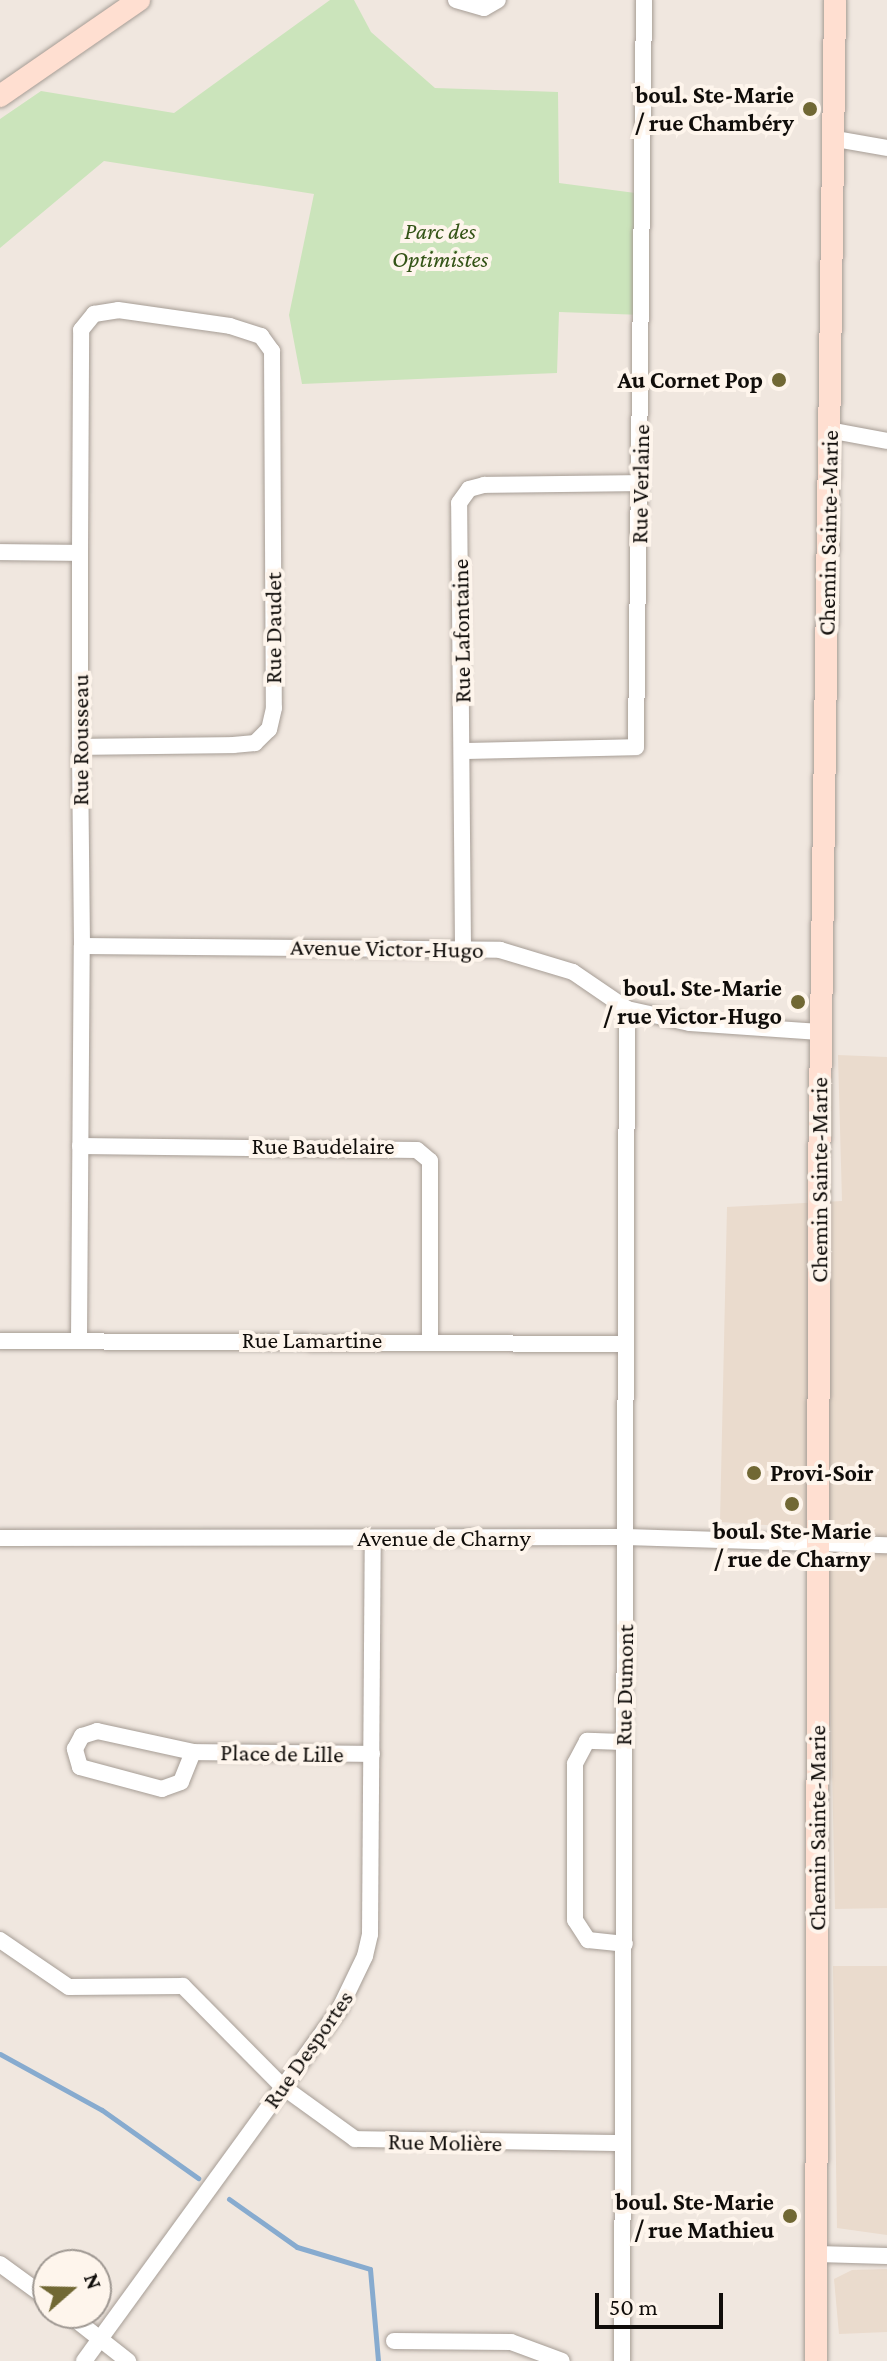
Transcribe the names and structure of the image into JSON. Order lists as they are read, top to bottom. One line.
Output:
{"streets":{"street":["Rue Verlaine","Chemin Sainte-Marie","Rue Daudet","Rue Lafontaine","Rue Rousseau","Avenue Victor-Hugo","Rue Baudelaire","Rue Lamartine","Avenue de Charny","Rue Dumont","Place de Lille","Rue Desportes","Rue Molière"]},"crossings":[["Rue Verlaine","Rue Lafontaine"],["Chemin Sainte-Marie","Avenue Victor-Hugo"],["Chemin Sainte-Marie","Avenue de Charny"],["Rue Daudet","Rue Rousseau"],["Rue Lafontaine","Avenue Victor-Hugo"],["Rue Rousseau","Avenue Victor-Hugo"],["Rue Rousseau","Rue Baudelaire"],["Rue Rousseau","Rue Lamartine"],["Avenue Victor-Hugo","Rue Dumont"],["Rue Baudelaire","Rue Lamartine"],["Rue Lamartine","Rue Dumont"],["Avenue de Charny","Rue Dumont"],["Avenue de Charny","Rue Desportes"],["Rue Dumont","Rue Molière"],["Place de Lille","Rue Desportes"],["Rue Desportes","Rue Molière"]],"parks":["Parc des Optimistes"],"places":["boul. Ste-Marie / rue Chambéry","Au Cornet Pop","boul. Ste-Marie / rue Victor-Hugo","Provi-Soir","boul. Ste-Marie / rue de Charny","boul. Ste-Marie / rue Mathieu"],"scale_bar":"50 m","north":"right"}
